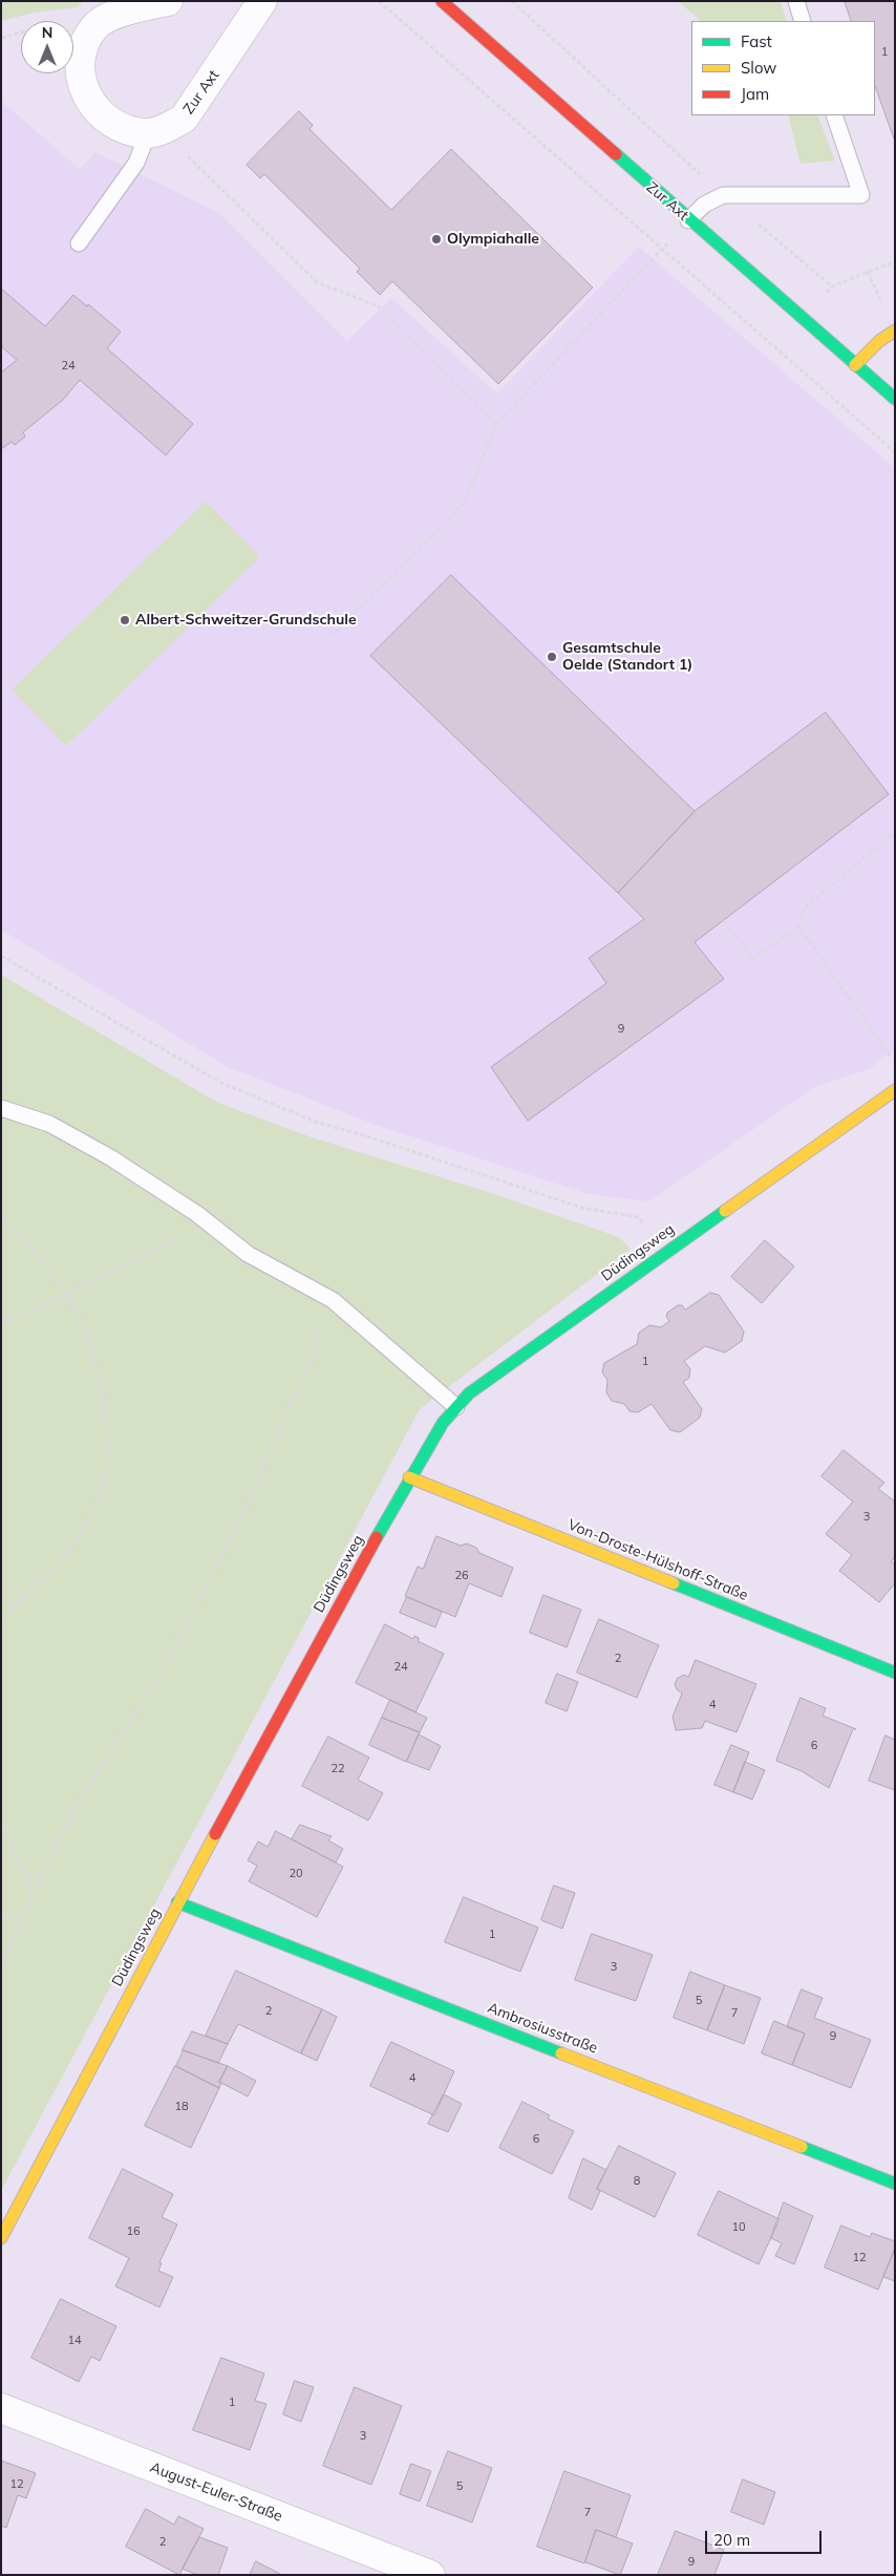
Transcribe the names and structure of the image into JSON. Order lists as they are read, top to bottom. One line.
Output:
{"streets":{"street":["Zur Axt","Düdingsweg","Von-Droste-Hülshoff-Straße","Ambrosiusstraße","August-Euler-Straße"]},"crossings":[["Düdingsweg","Von-Droste-Hülshoff-Straße"],["Düdingsweg","Ambrosiusstraße"]],"places":["Olympiahalle","Albert-Schweitzer-Grundschule","Gesamtschule Oelde (Standort 1)"],"house_numbers":["1","24","9","1","3","26","2","24","4","6","22","20","1","3","5","2","7","9","4","18","6","8","10","16","12","14","1","3","12","5","7","2","9"],"legend":["Fast","Slow","Jam"],"scale_bar":"20 m","north":"top"}
